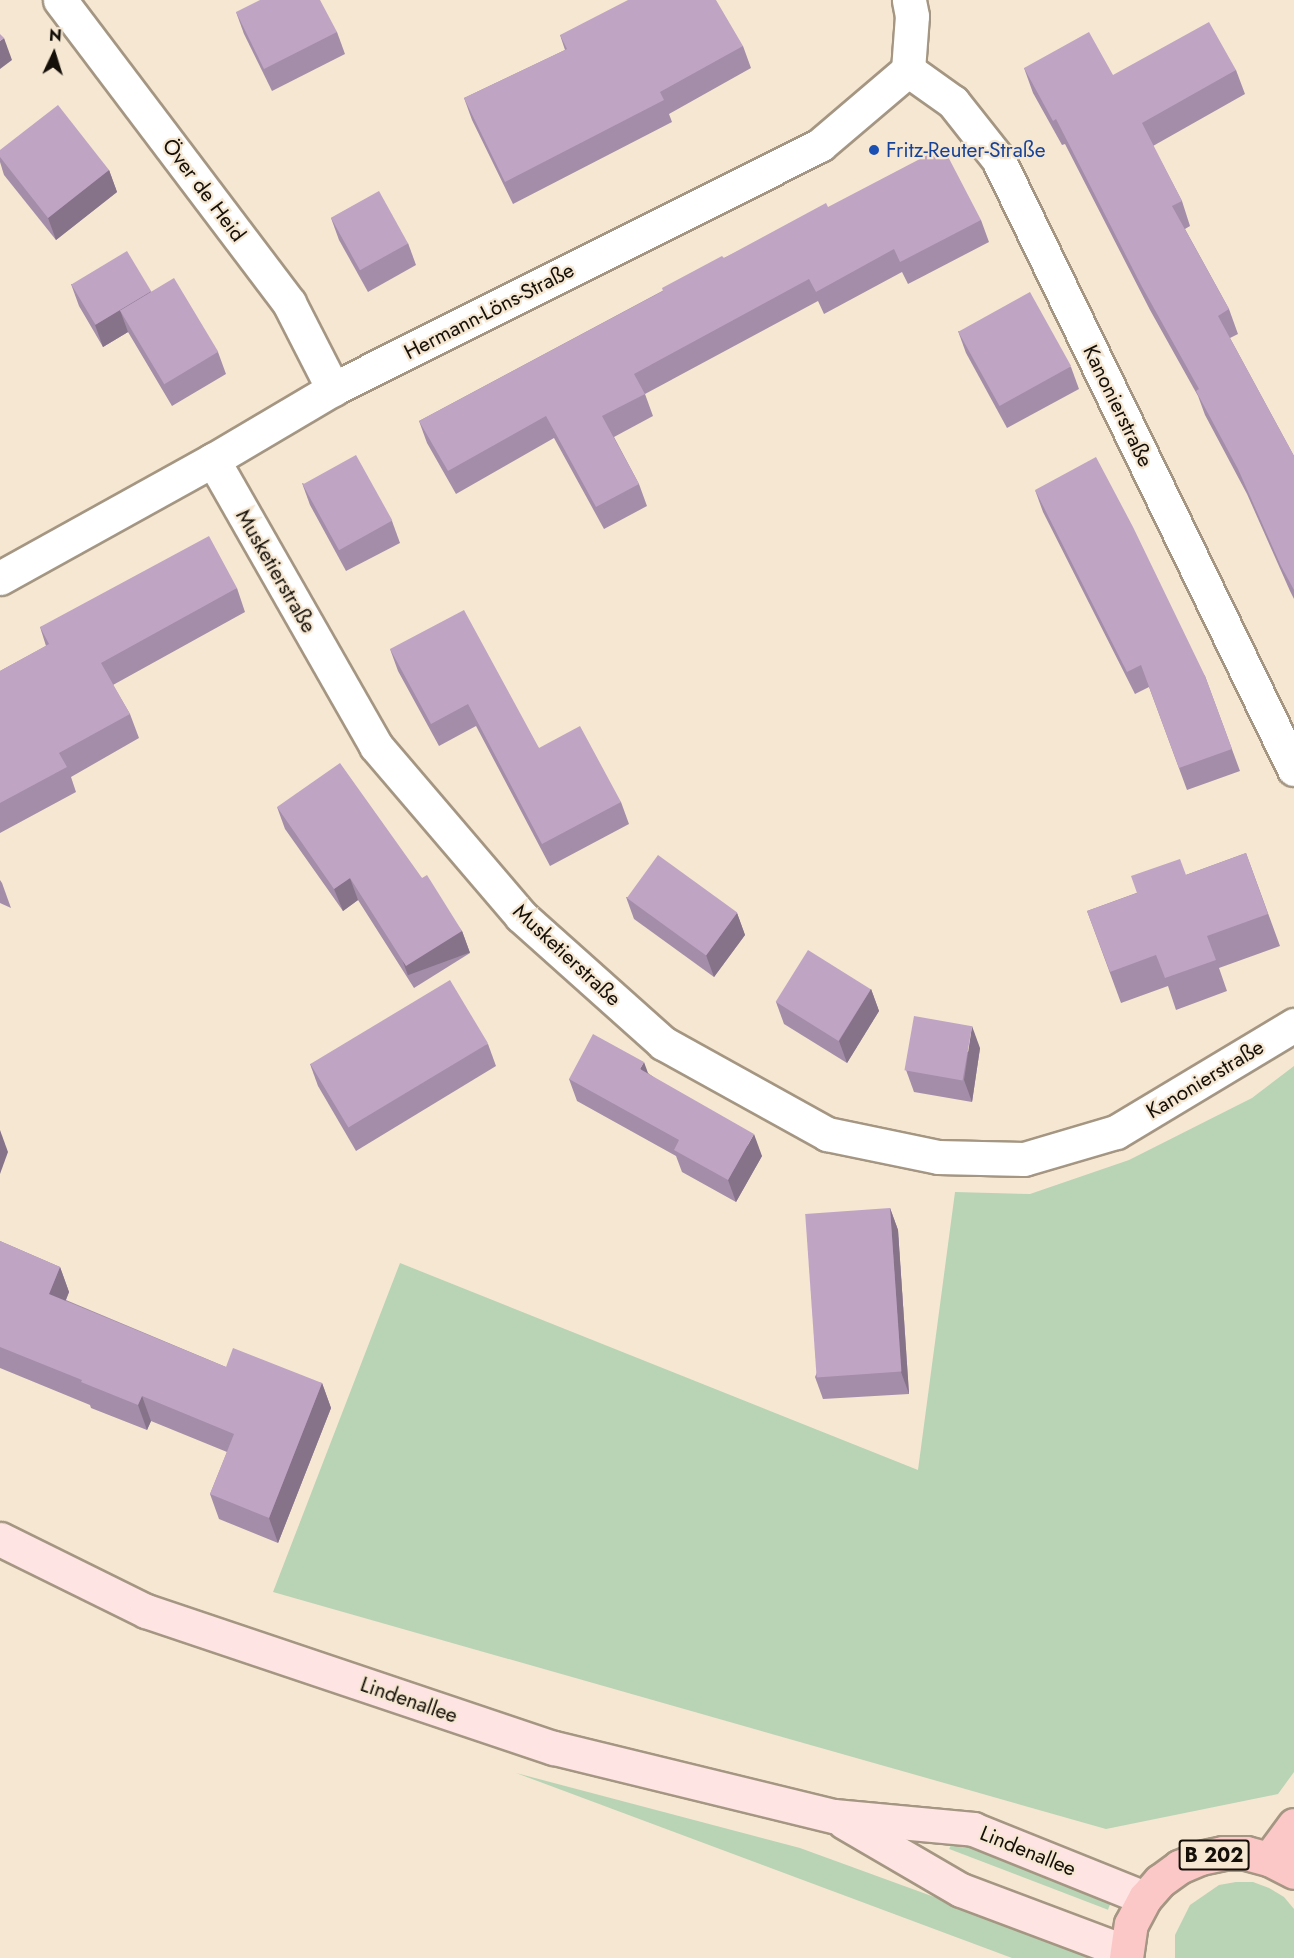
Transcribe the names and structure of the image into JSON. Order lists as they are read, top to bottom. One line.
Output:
{"streets":{"main road":["B 202"],"street":["Över de Heid","Hermann-Löns-Straße","Kanonierstraße","Musketierstraße","Lindenallee"]},"crossings":[["Över de Heid","Hermann-Löns-Straße"],["Hermann-Löns-Straße","Kanonierstraße"],["Hermann-Löns-Straße","Musketierstraße"],["Kanonierstraße","Musketierstraße"],["Lindenallee","B 202"]],"places":["Fritz-Reuter-Straße"],"north":"top"}
